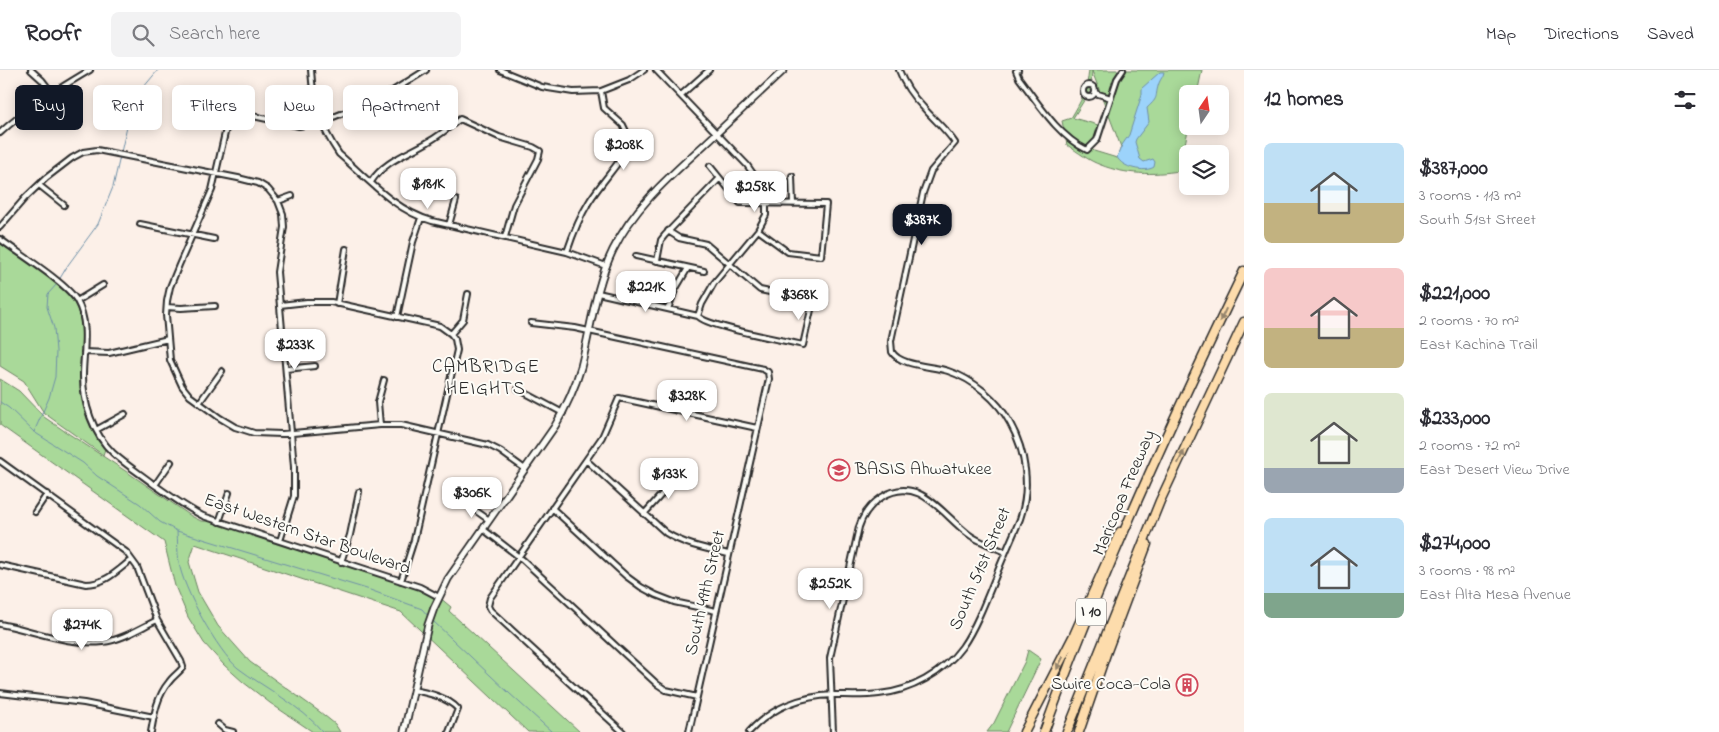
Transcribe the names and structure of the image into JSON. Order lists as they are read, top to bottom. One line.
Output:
{"streets":{"highway":["Maricopa Freeway","I 10"],"street":["East Western Star Boulevard","South 51st Street","South 49th Street"]},"districts":["CAMBRIDGE HEIGHTS"],"places":{"school or university":["BASIS Ahwatukee"],"building":["Swire Coca-Cola"]},"north":"top","page":{"header":"Roofr","search":"Search here","nav":["Map","Directions","Saved"],"heading":"12 homes","chip":["Buy","Rent","Filters","New","Apartment"],"price":["$208K","$181K","$258K","$387K","$221K","$368K","$233K","$328K","$133K","$306K","$252K","$274K"],"list":[{"name":"$387,000","note":"3 rooms · 113 m² · South 51st Street"},{"name":"$221,000","note":"2 rooms · 70 m² · East Kachina Trail"},{"name":"$233,000","note":"2 rooms · 72 m² · East Desert View Drive"},{"name":"$274,000","note":"3 rooms · 98 m² · East Alta Mesa Avenue"}]}}
